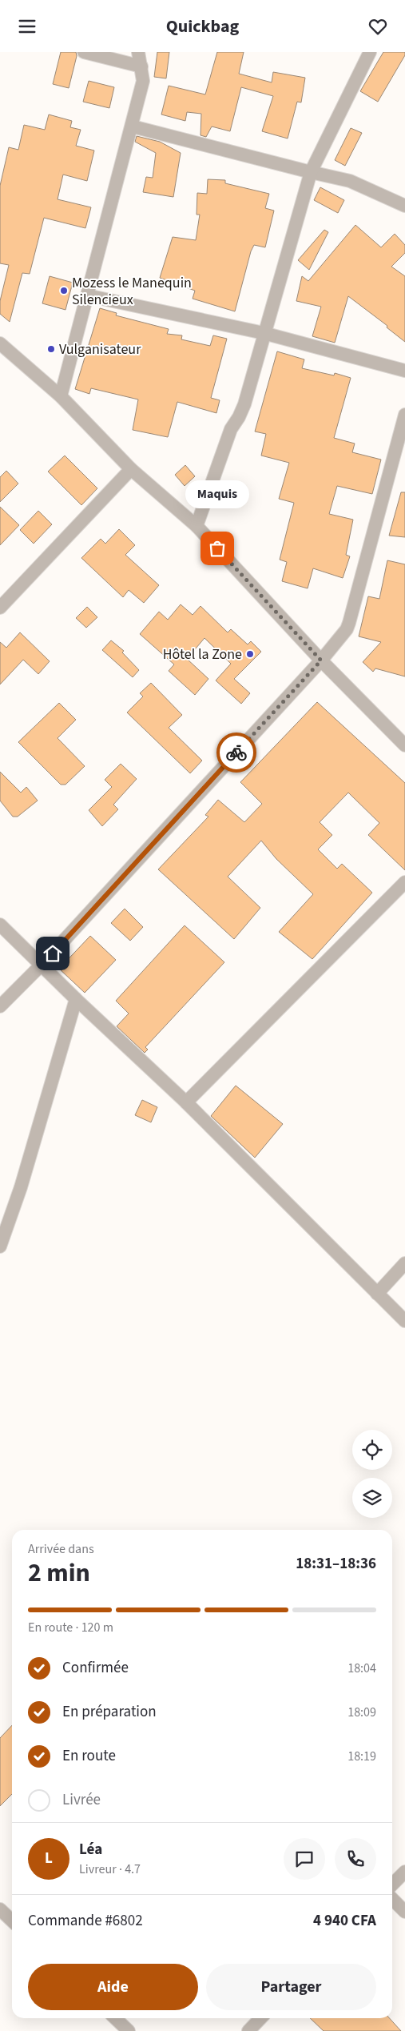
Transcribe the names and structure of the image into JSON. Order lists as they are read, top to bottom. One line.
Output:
{"places":["Mozess le Manequin Silencieux","Vulganisateur","Maquis","Hôtel la Zone"],"page":{"header":"Quickbag","bubble":"Maquis","heading":["2 min","Arrivée dans","18:31–18:36"],"panel":["Léa","Livreur · 4.7","Commande #6802","4 940 CFA"],"bar":"En route · 120 m","list":[["Confirmée","18:04"],["En préparation","18:09"],["En route","18:19"],"Livrée"],"round":"L","buttons":["Aide","Partager"]}}
